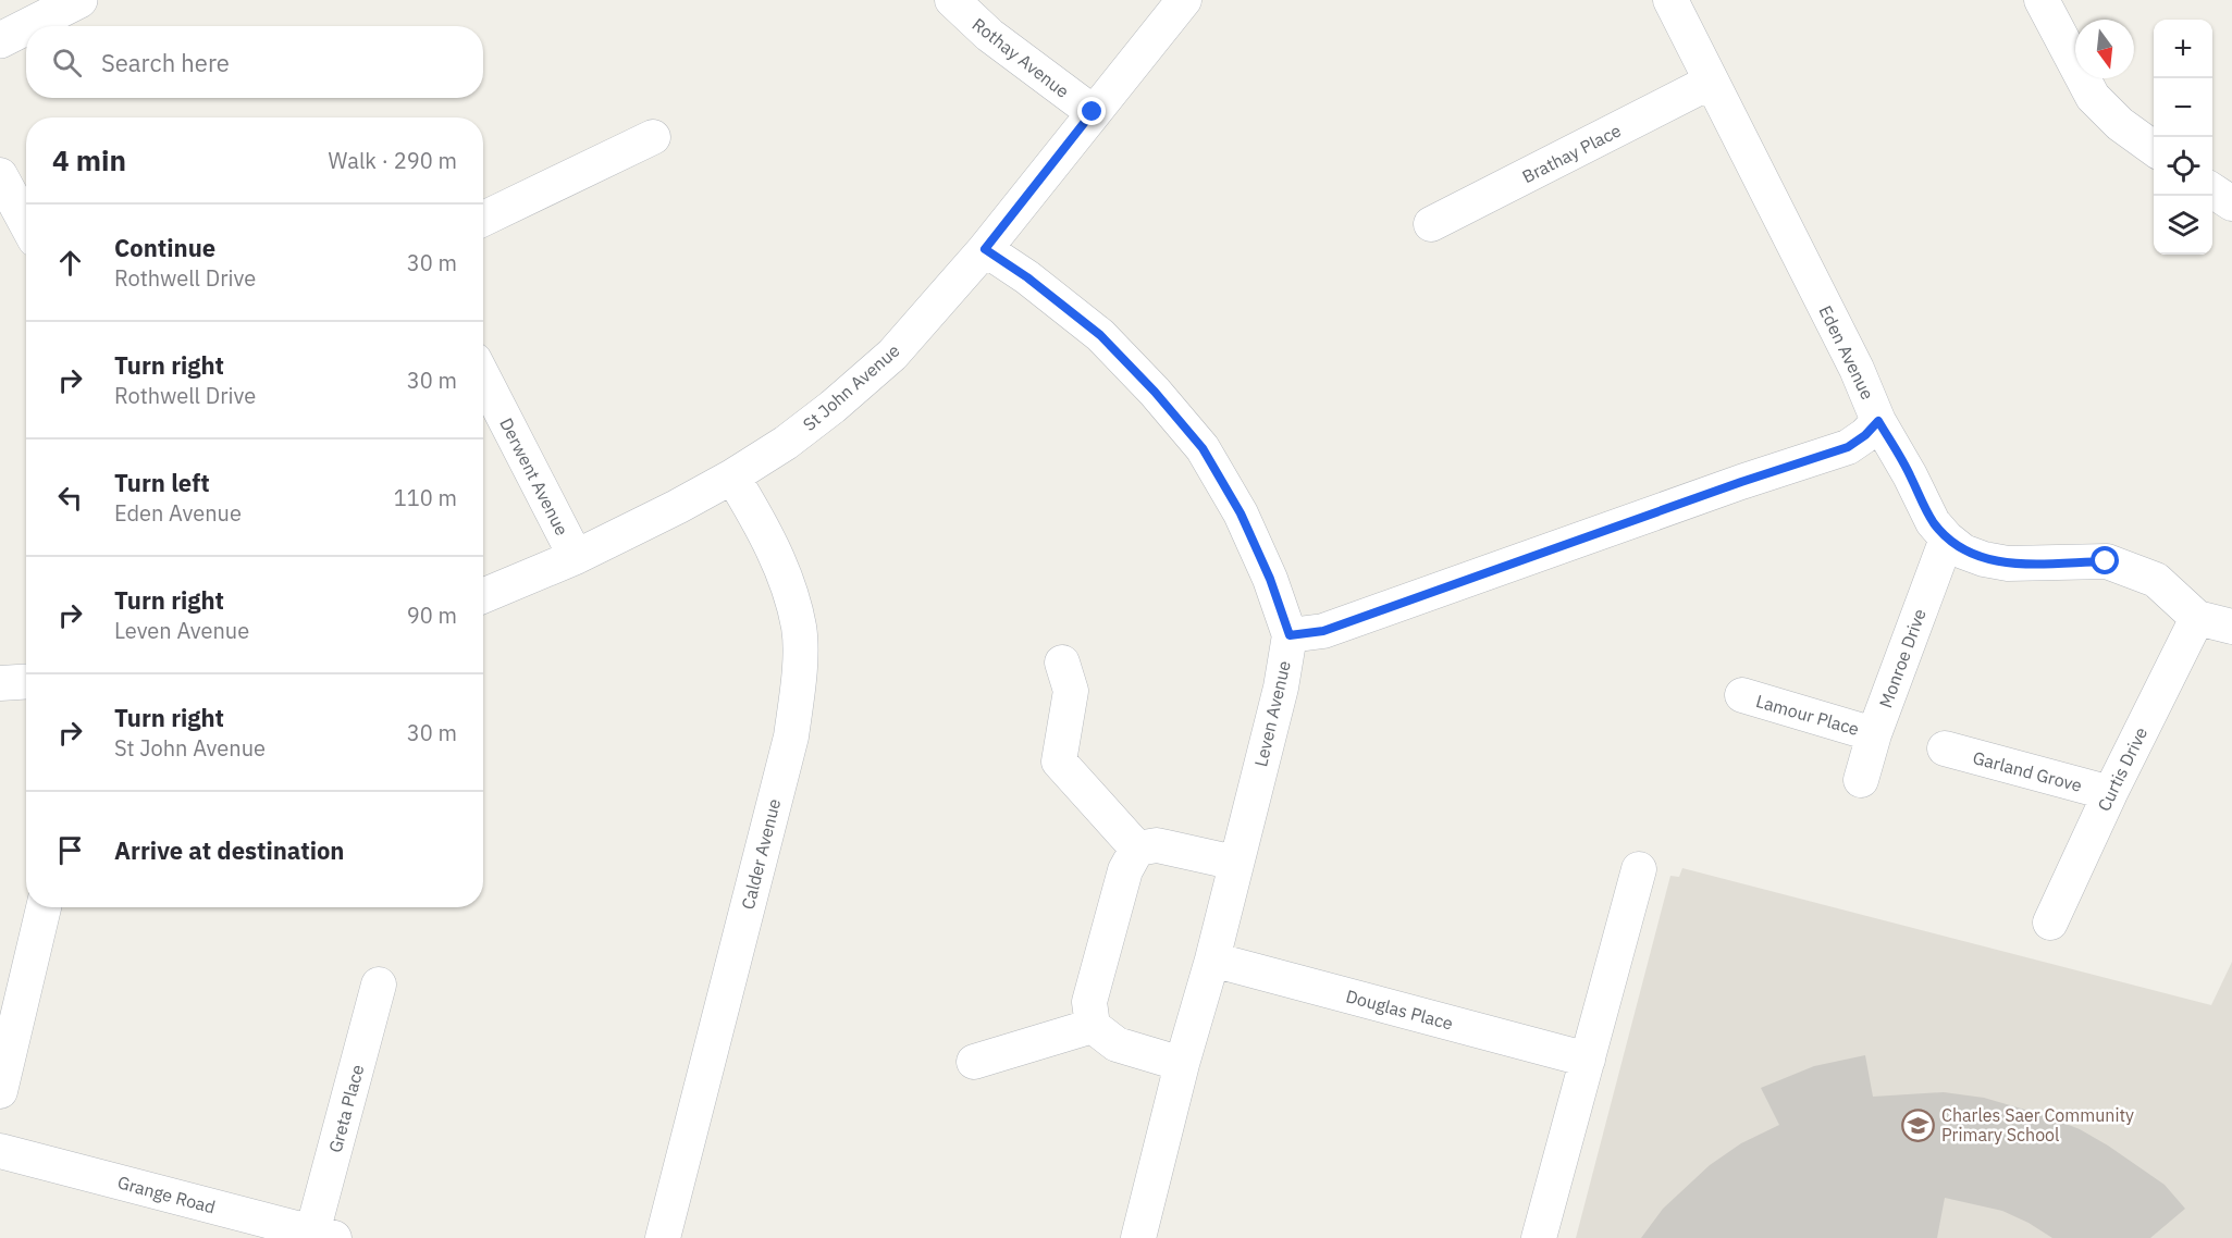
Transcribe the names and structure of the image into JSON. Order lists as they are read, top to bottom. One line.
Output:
{"streets":{"street":["Rothay Avenue","Brathay Place","Eden Avenue","St John Avenue","Derwent Avenue","Monroe Drive","Leven Avenue","Lamour Place","Curtis Drive","Garland Grove","Calder Avenue","Douglas Place","Greta Place","Grange Road"]},"crossings":[["Rothay Avenue","St John Avenue"],["Brathay Place","Eden Avenue"],["Eden Avenue","Leven Avenue"],["St John Avenue","Derwent Avenue"],["St John Avenue","Leven Avenue"],["St John Avenue","Calder Avenue"],["Monroe Drive","Lamour Place"],["Leven Avenue","Douglas Place"],["Curtis Drive","Garland Grove"],["Greta Place","Grange Road"]],"places":{"school or university":["Charles Saer Community Primary School"]},"north":"bottom","page":{"map_buttons":["+","−"],"search":"Search here","heading":["4 min","Walk · 290 m"],"list":[["Continue","Rothwell Drive","30 m"],["Turn right","Rothwell Drive","30 m"],["Turn left","Eden Avenue","110 m"],["Turn right","Leven Avenue","90 m"],["Turn right","St John Avenue","30 m"],"Arrive at destination"]}}
